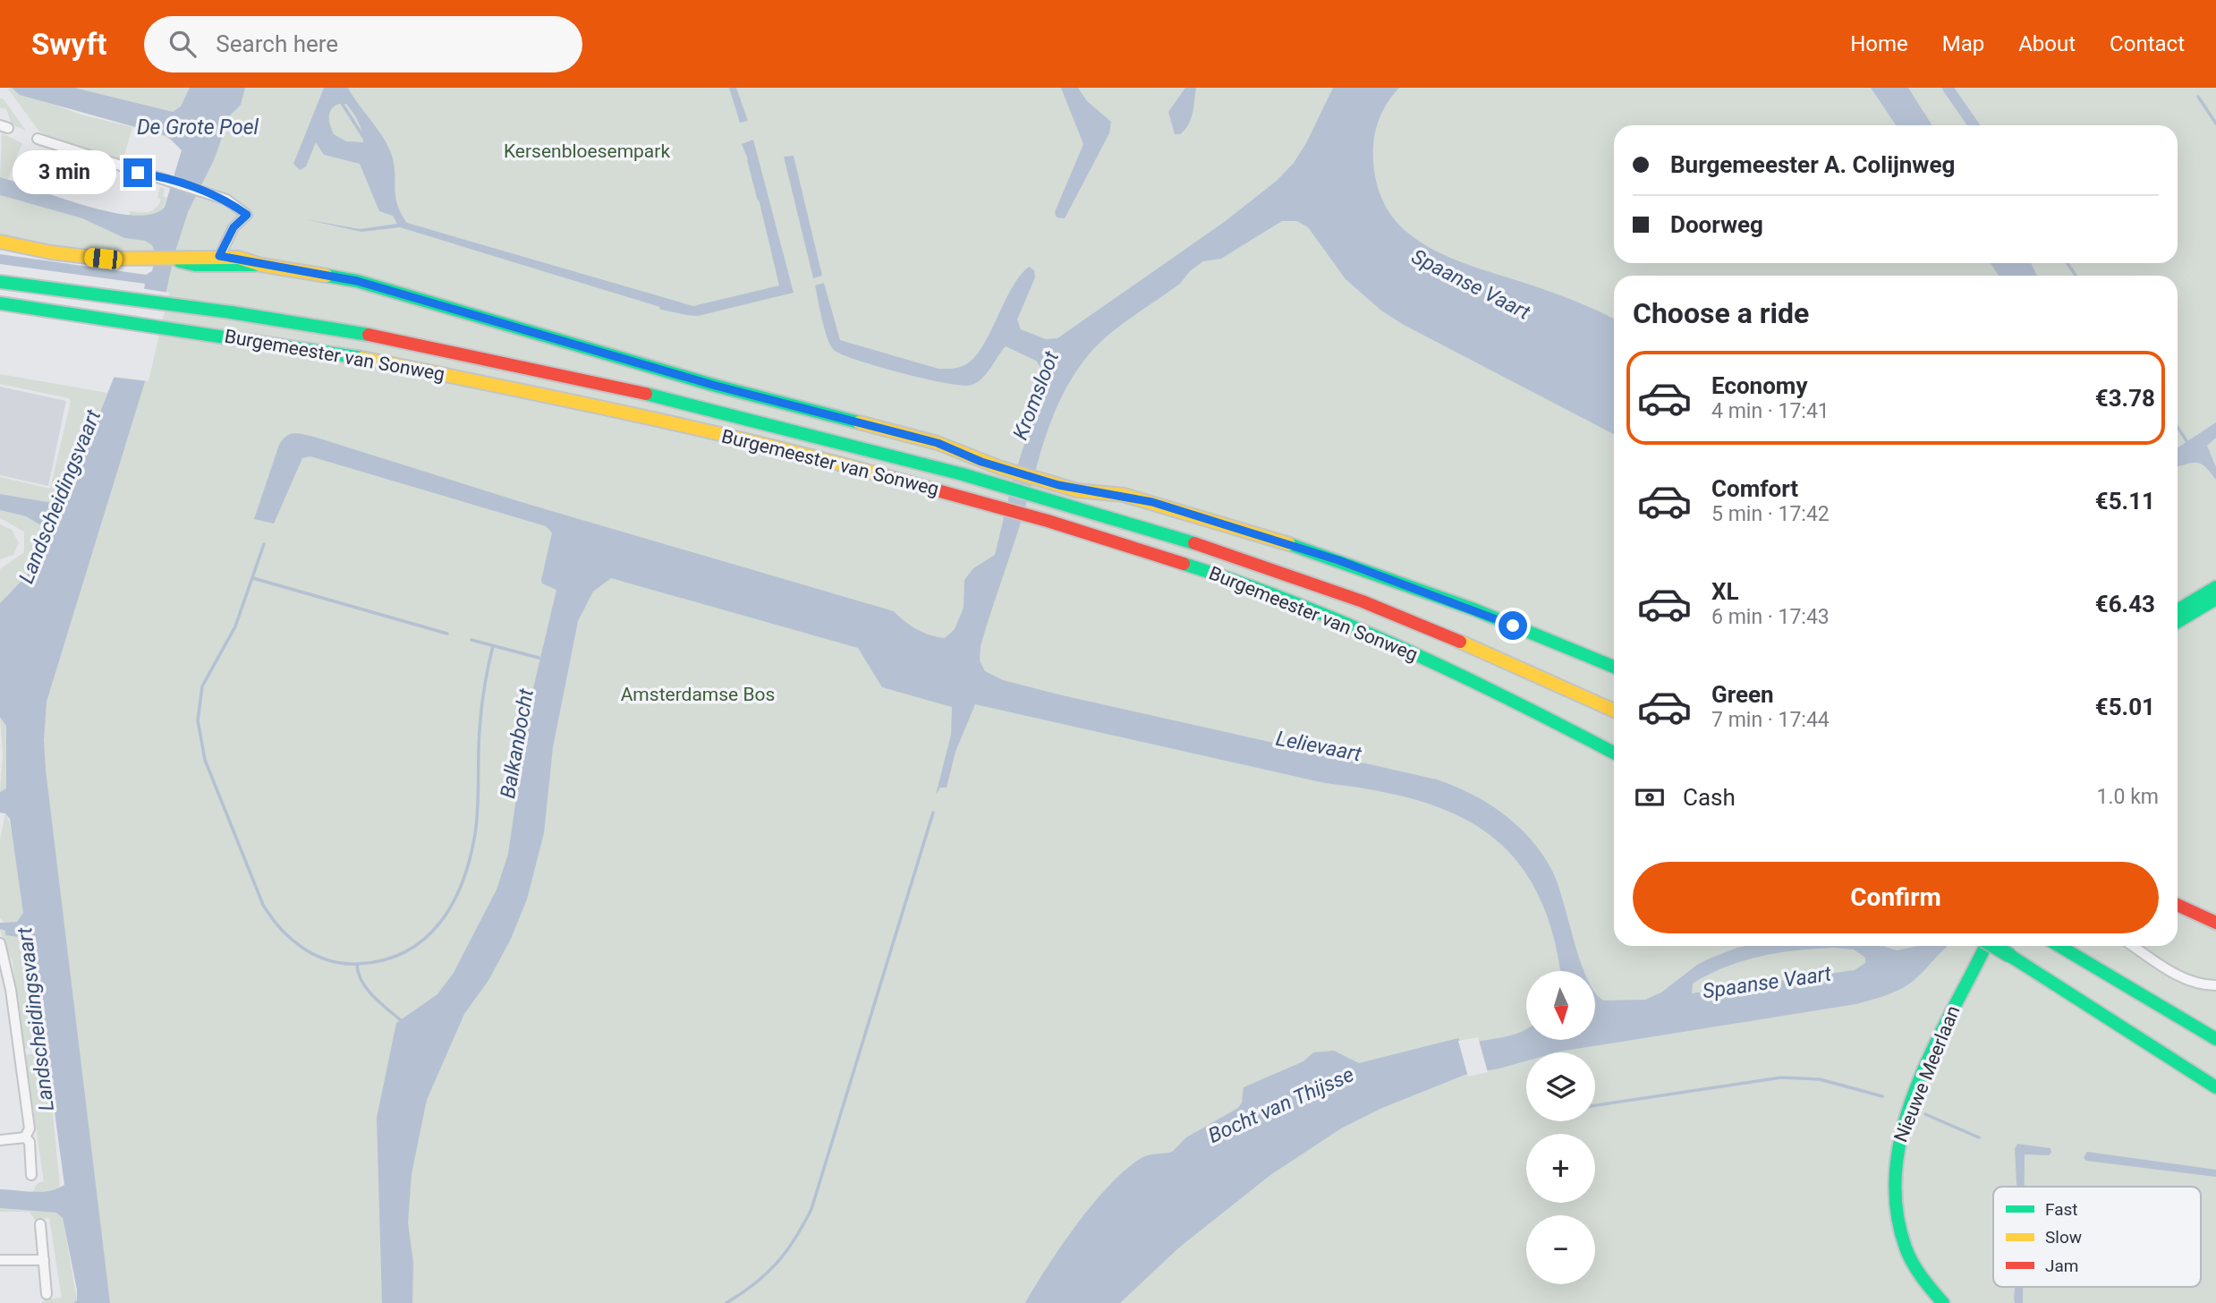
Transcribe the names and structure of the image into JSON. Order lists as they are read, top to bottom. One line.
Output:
{"streets":{"main road":["Burgemeester van Sonweg","Nieuwe Meerlaan"]},"water":["De Grote Poel","Spaanse Vaart","Kromsloot","Landscheidingsvaart","Balkanbocht","Lelievaart","Bocht van Thijsse"],"parks":["Kersenbloesempark","Amsterdamse Bos"],"legend":["Fast","Slow","Jam"],"north":"bottom","page":{"header":"Swyft","search":"Search here","nav":["Home","Map","About","Contact"],"banner":["Burgemeester A. Colijnweg","Doorweg"],"bubble":"3 min","heading":"Choose a ride","list":[{"name":"Economy","note":"4 min · 17:41","value":"€3.78"},{"name":"Comfort","note":"5 min · 17:42","value":"€5.11"},{"name":"XL","note":"6 min · 17:43","value":"€6.43"},{"name":"Green","note":"7 min · 17:44","value":"€5.01"}],"pay":["Cash","1.0 km"],"buttons":"Confirm","map_buttons":["+","−"]}}
